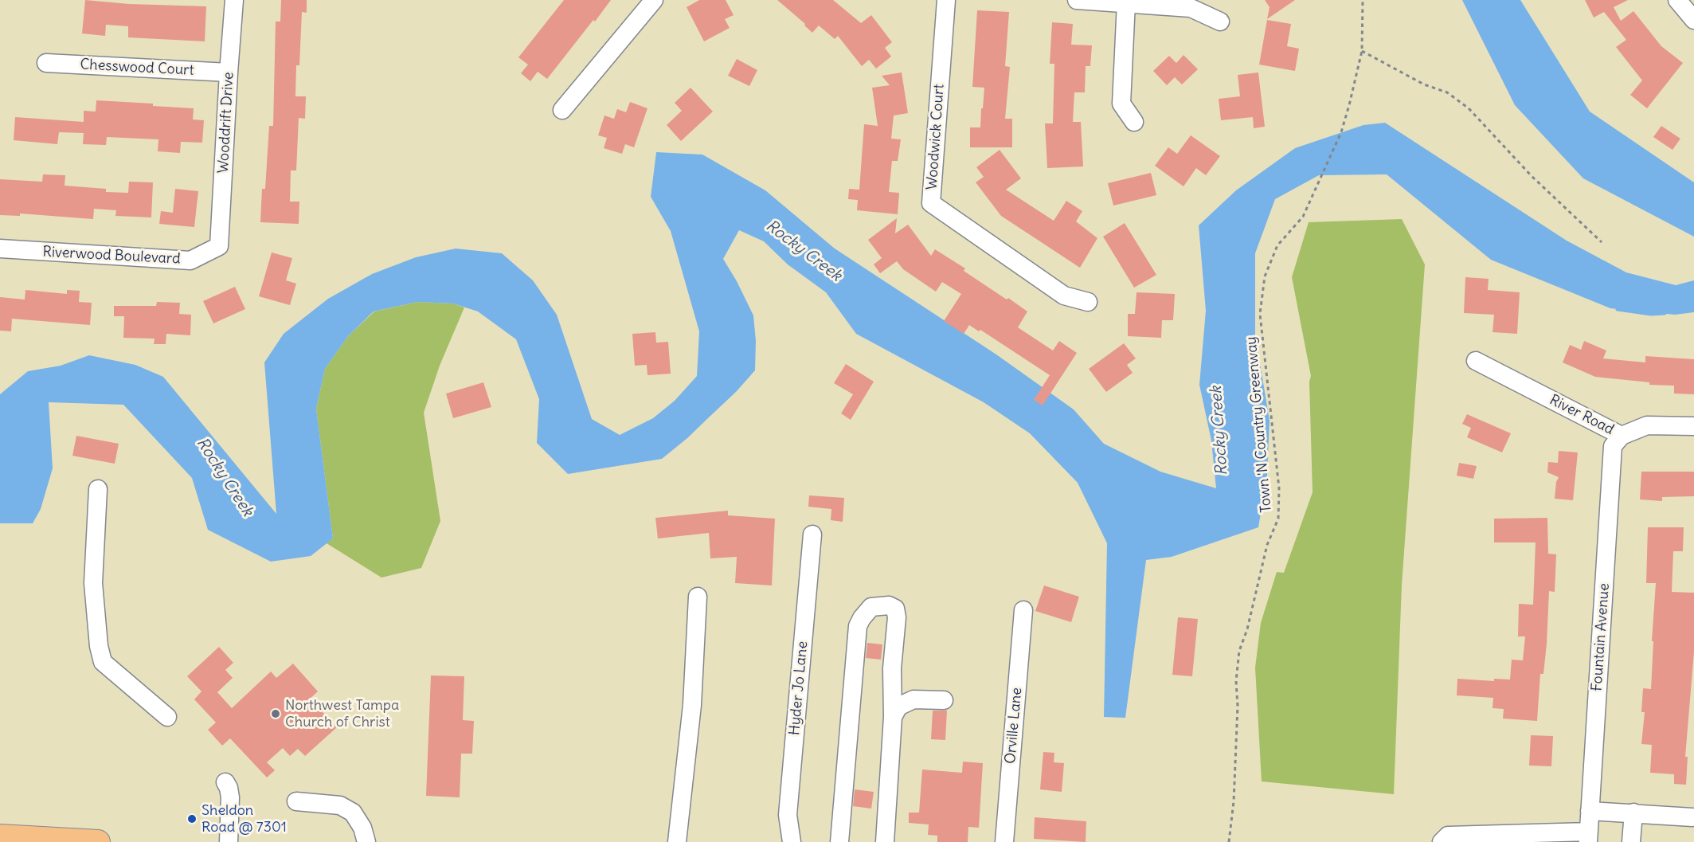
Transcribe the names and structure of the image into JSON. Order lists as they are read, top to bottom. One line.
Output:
{"streets":{"street":["Chesswood Court","Wooddrift Drive","Woodwick Court","Riverwood Boulevard","River Road","Fountain Avenue","Hyder Jo Lane","Orville Lane"],"path":["Town 'N Country Greenway"]},"crossings":[["Chesswood Court","Wooddrift Drive"],["Wooddrift Drive","Riverwood Boulevard"],["River Road","Fountain Avenue"]],"water":["Rocky Creek"],"places":["Northwest Tampa Church of Christ","Sheldon Road @ 7301"]}
